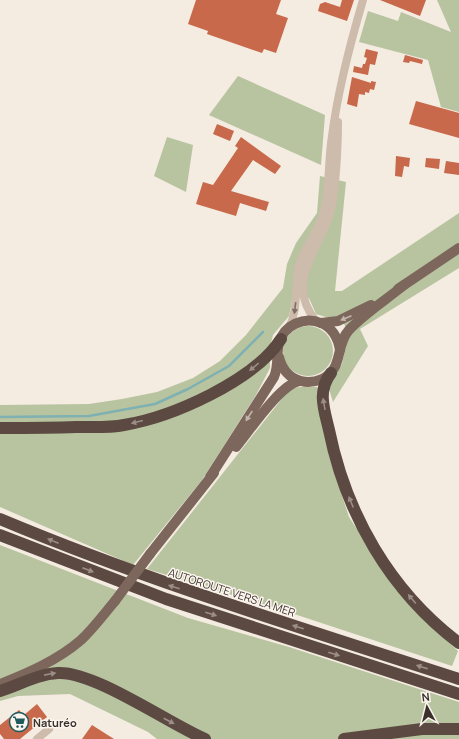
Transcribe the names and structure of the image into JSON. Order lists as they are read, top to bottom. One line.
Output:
{"streets":{"highway":["AUTOROUTE VERS LA MER"]},"places":{"supermarket":["Naturéo"]},"north":"top"}
